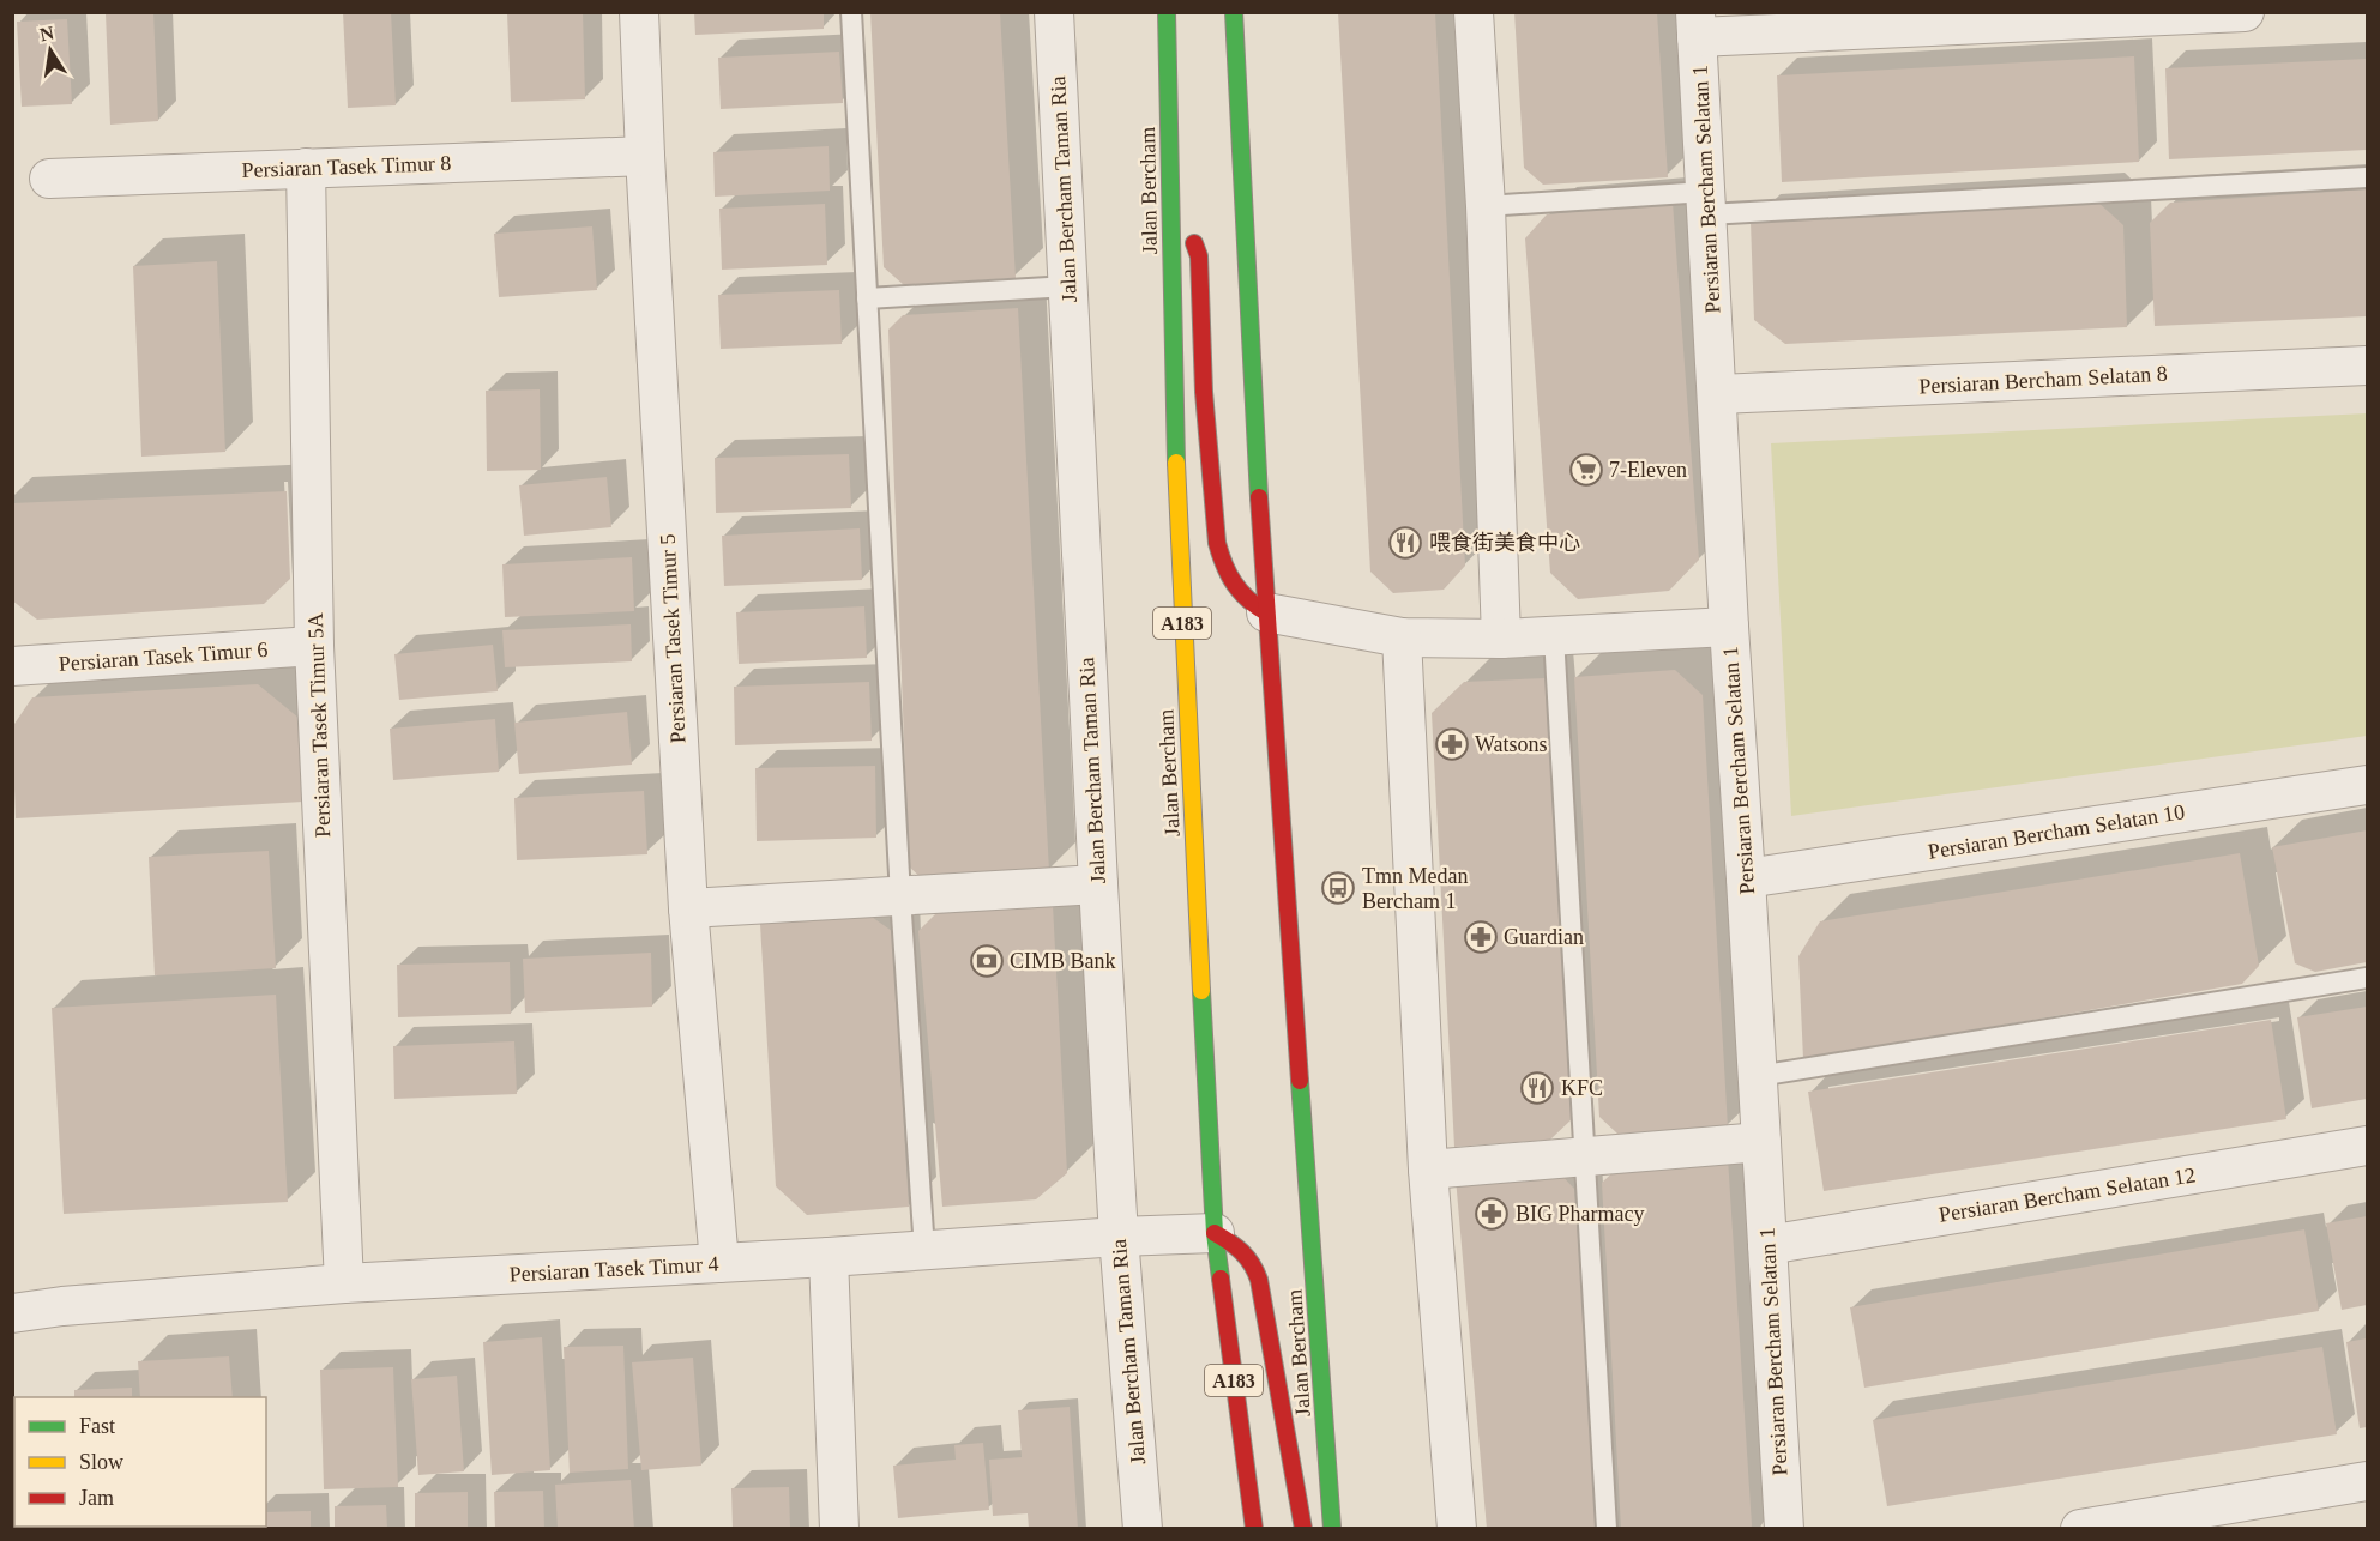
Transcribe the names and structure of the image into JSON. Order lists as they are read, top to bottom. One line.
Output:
{"streets":{"main road":["Jalan Bercham","A183"],"street":["Persiaran Tasek Timur 8","Jalan Bercham Taman Ria","Persiaran Bercham Selatan 1","Persiaran Bercham Selatan 8","Persiaran Tasek Timur 5","Persiaran Tasek Timur 6","Persiaran Tasek Timur 5A","Persiaran Bercham Selatan 10","Persiaran Bercham Selatan 12","Persiaran Tasek Timur 4"]},"crossings":[["Persiaran Tasek Timur 8","Persiaran Tasek Timur 5"],["Persiaran Tasek Timur 8","Persiaran Tasek Timur 5A"],["Jalan Bercham Taman Ria","Persiaran Tasek Timur 4"],["Persiaran Bercham Selatan 1","Persiaran Bercham Selatan 8"],["Persiaran Bercham Selatan 1","Persiaran Bercham Selatan 10"],["Persiaran Bercham Selatan 1","Persiaran Bercham Selatan 12"],["Jalan Bercham","Persiaran Tasek Timur 4"],["Persiaran Tasek Timur 5","Persiaran Tasek Timur 4"],["Persiaran Tasek Timur 6","Persiaran Tasek Timur 5A"],["Persiaran Tasek Timur 5A","Persiaran Tasek Timur 4"]],"places":{"supermarket":["7-Eleven"],"restaurant":["喂食街美食中心","KFC"],"pharmacy":["Watsons","Guardian","BIG Pharmacy"],"bus stop":["Tmn Medan Bercham 1"],"bank":["CIMB Bank"]},"legend":["Fast","Slow","Jam"],"north":"top"}
